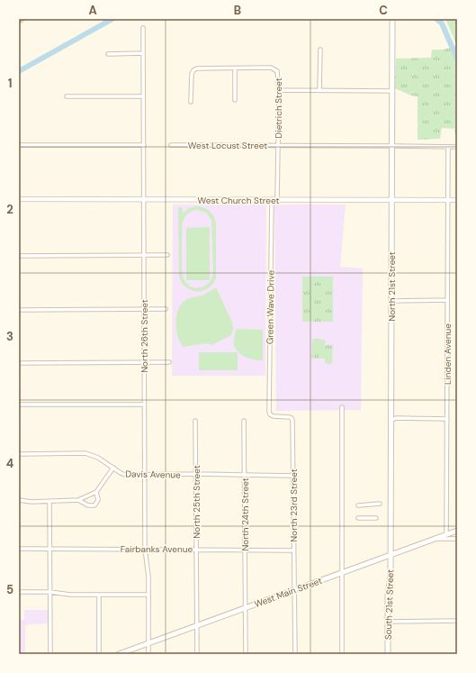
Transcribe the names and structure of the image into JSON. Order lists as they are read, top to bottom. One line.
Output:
{"streets":{"main road":["North 21st Street","West Main Street","South 21st Street"],"street":["Dietrich Street","West Locust Street","West Church Street","Green Wave Drive","North 26th Street","Linden Avenue","Davis Avenue","North 25th Street","North 23rd Street","North 24th Street","Fairbanks Avenue"]},"crossings":[["Dietrich Street","West Locust Street"],["Dietrich Street","West Church Street"],["West Locust Street","North 21st Street"],["West Locust Street","Linden Avenue"],["West Church Street","North 21st Street"],["West Church Street","Green Wave Drive"],["West Church Street","North 26th Street"],["West Church Street","Linden Avenue"],["North 21st Street","West Main Street"],["North 21st Street","South 21st Street"],["Green Wave Drive","North 23rd Street"],["North 26th Street","Davis Avenue"],["North 26th Street","Fairbanks Avenue"],["North 26th Street","West Main Street"],["Linden Avenue","West Main Street"],["Davis Avenue","North 25th Street"],["Davis Avenue","North 23rd Street"],["Davis Avenue","North 24th Street"],["North 25th Street","Fairbanks Avenue"],["North 25th Street","West Main Street"],["North 23rd Street","Fairbanks Avenue"],["North 23rd Street","West Main Street"],["North 24th Street","Fairbanks Avenue"],["North 24th Street","West Main Street"],["West Main Street","South 21st Street"]],"grid":{"columns":["A","B","C"],"rows":["1","2","3","4","5"]}}
